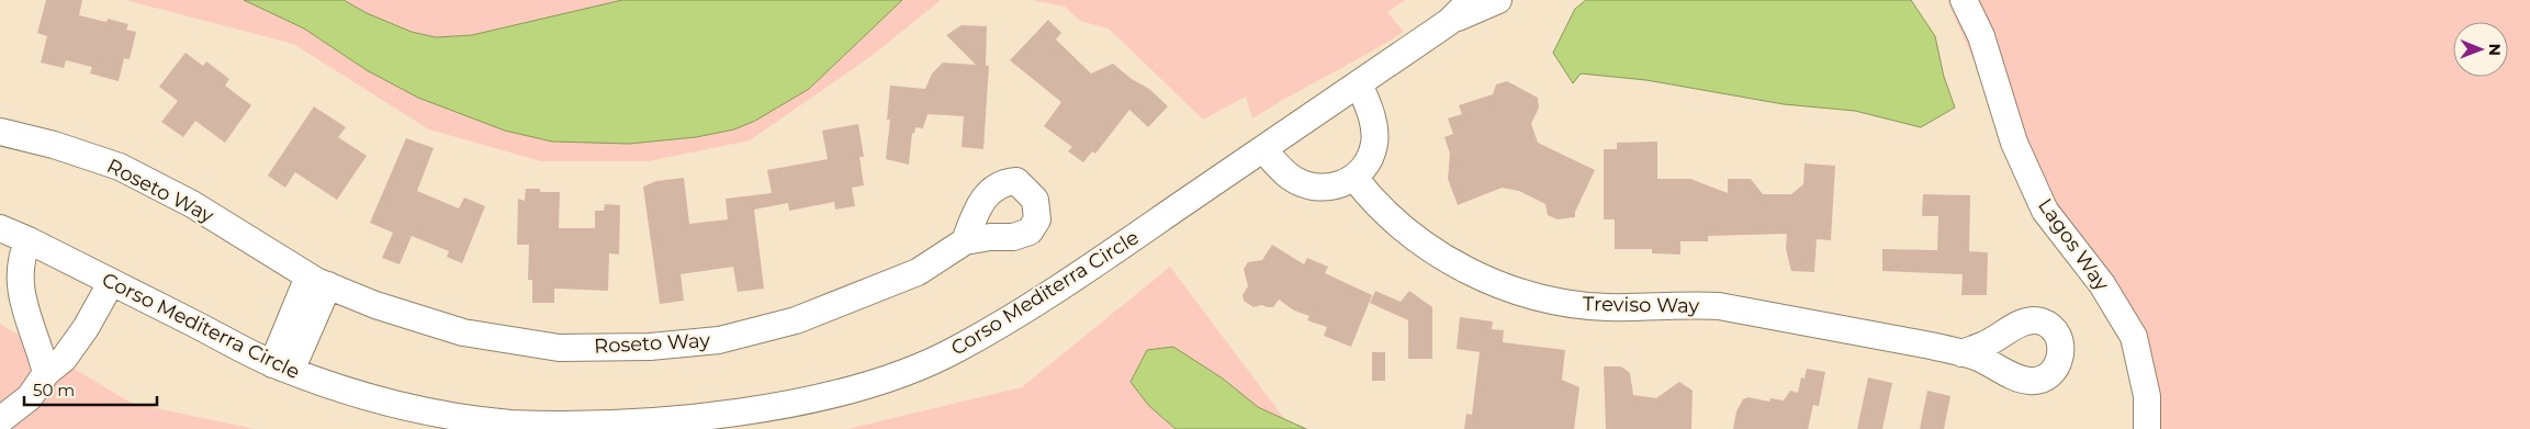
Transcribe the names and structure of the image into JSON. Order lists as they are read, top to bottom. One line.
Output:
{"streets":{"street":["Roseto Way","Lagos Way","Corso Mediterra Circle","Treviso Way"]},"scale_bar":"50 m","north":"right"}
